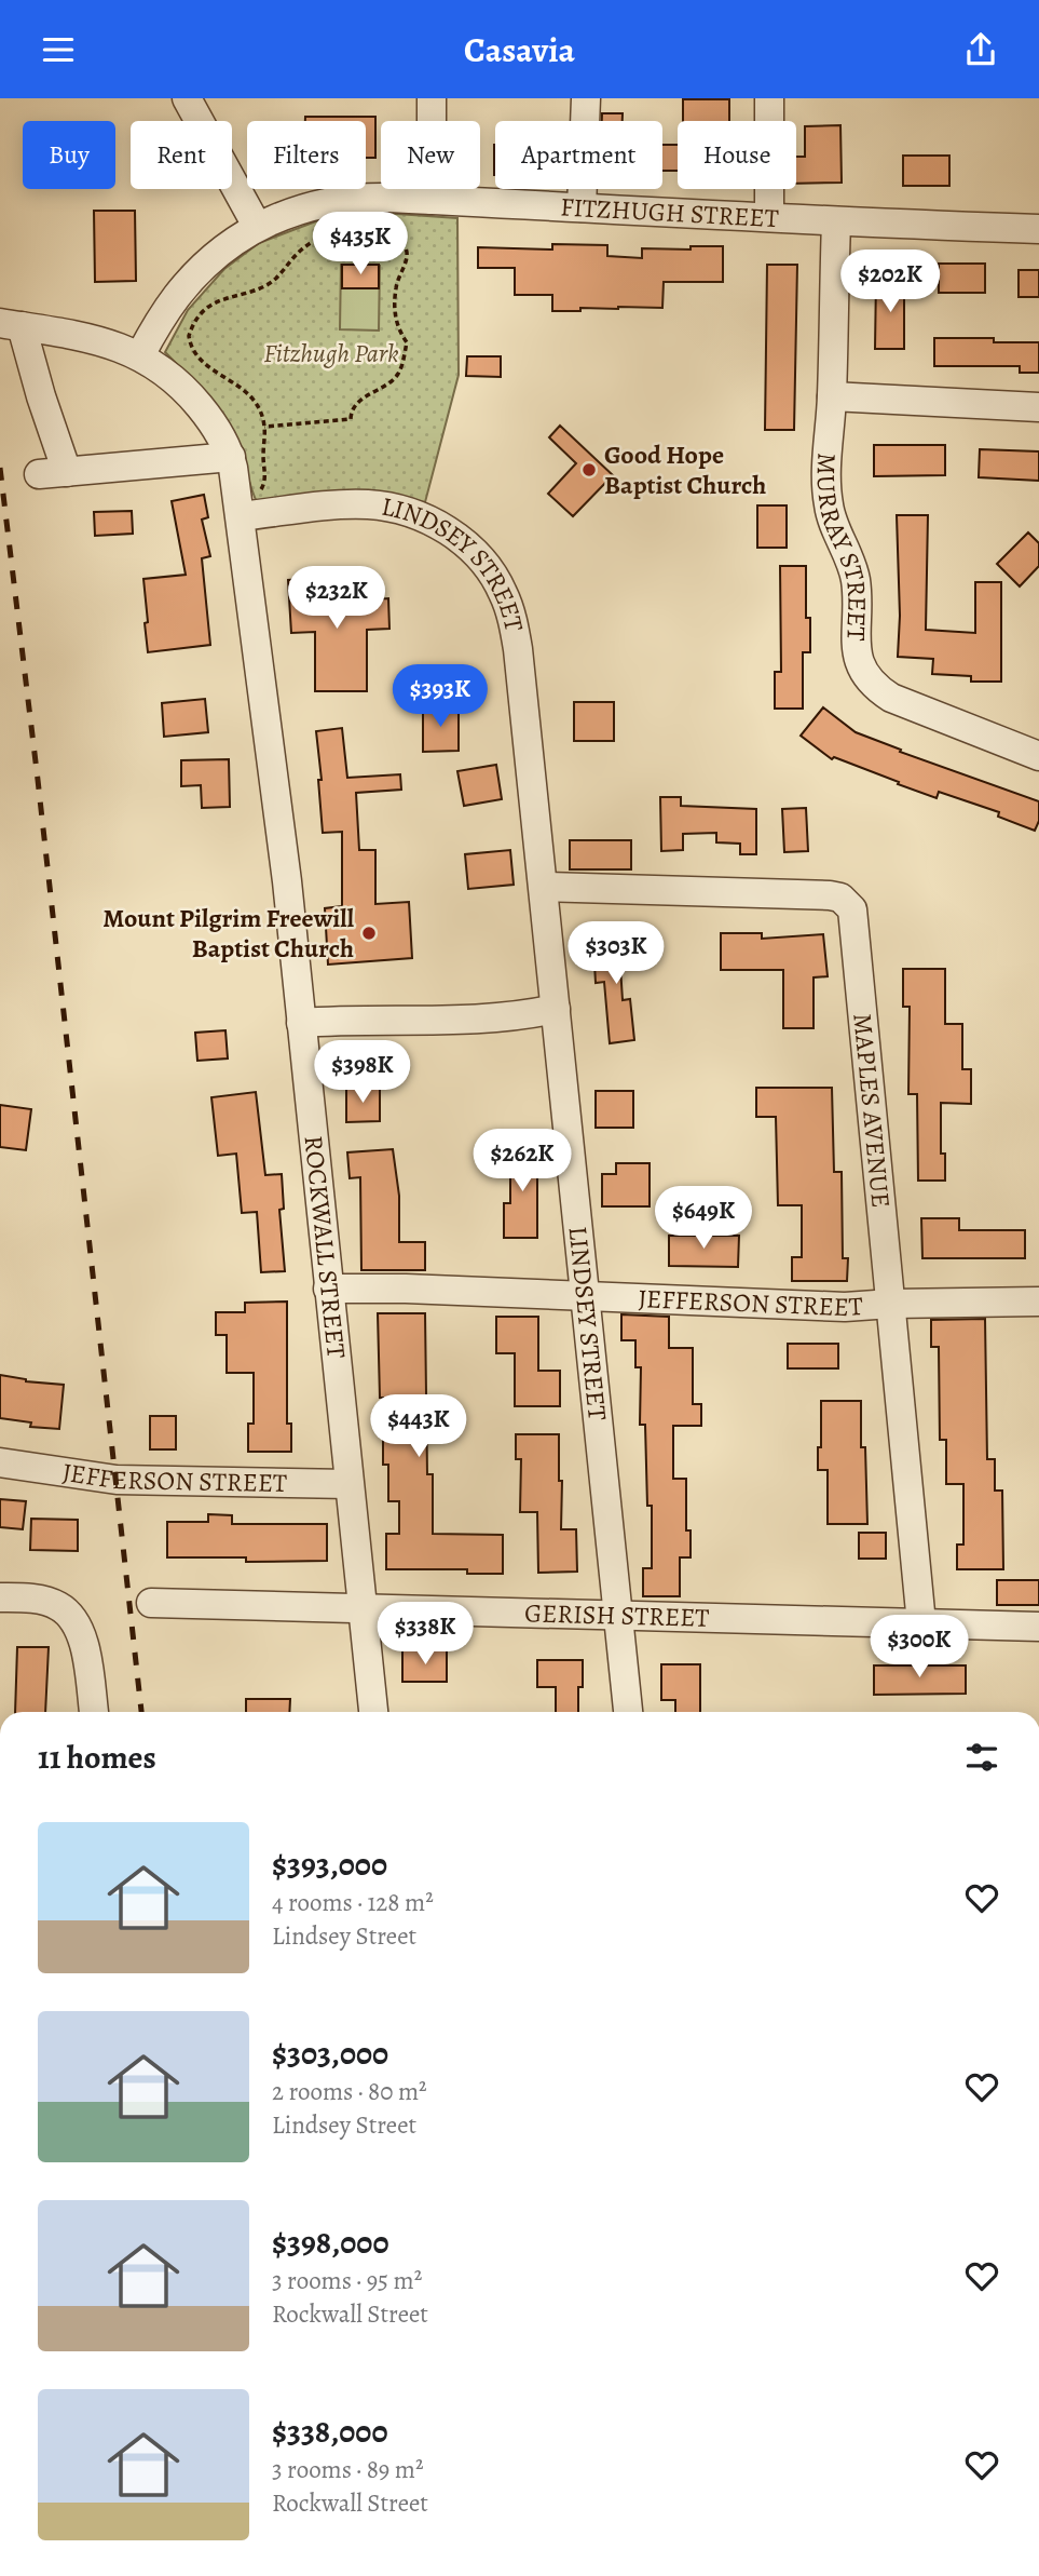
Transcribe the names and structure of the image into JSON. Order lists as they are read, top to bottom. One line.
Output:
{"streets":{"street":["FITZHUGH STREET","MURRAY STREET","LINDSEY STREET","MAPLES AVENUE","ROCKWALL STREET","JEFFERSON STREET","GERISH STREET"]},"crossings":[["FITZHUGH STREET","MURRAY STREET"],["FITZHUGH STREET","ROCKWALL STREET"],["LINDSEY STREET","MAPLES AVENUE"],["LINDSEY STREET","ROCKWALL STREET"],["LINDSEY STREET","JEFFERSON STREET"],["LINDSEY STREET","GERISH STREET"],["MAPLES AVENUE","JEFFERSON STREET"],["MAPLES AVENUE","GERISH STREET"],["ROCKWALL STREET","JEFFERSON STREET"],["ROCKWALL STREET","GERISH STREET"]],"parks":["Fitzhugh Park"],"places":["Good Hope Baptist Church","Mount Pilgrim Freewill Baptist Church"],"page":{"header":"Casavia","chip":["Buy","Rent","Filters","New","Apartment","House"],"price":["$435K","$202K","$232K","$393K","$303K","$398K","$262K","$649K","$443K","$338K","$300K"],"heading":"11 homes","list":[{"name":"$393,000","note":"4 rooms · 128 m² · Lindsey Street"},{"name":"$303,000","note":"2 rooms · 80 m² · Lindsey Street"},{"name":"$398,000","note":"3 rooms · 95 m² · Rockwall Street"},{"name":"$338,000","note":"3 rooms · 89 m² · Rockwall Street"}]}}
